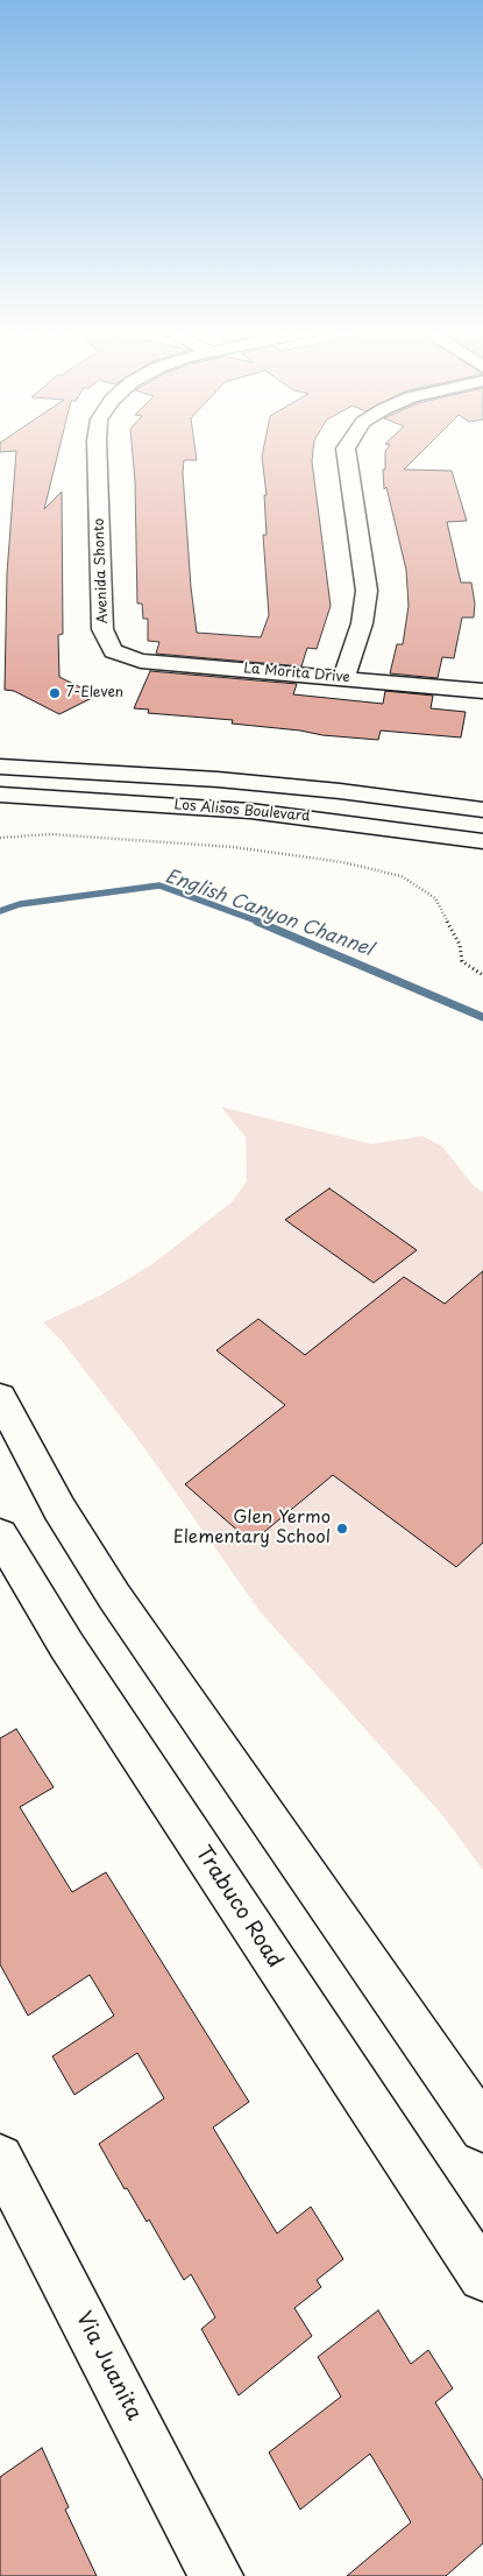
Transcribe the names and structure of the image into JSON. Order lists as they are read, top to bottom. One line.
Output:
{"streets":{"street":["Avenida Shonto","La Morita Drive","Los Alisos Boulevard","Trabuco Road","Via Juanita"]},"crossings":[["Avenida Shonto","La Morita Drive"]],"water":["English Canyon Channel"],"places":["7-Eleven","Glen Yermo Elementary School"]}
